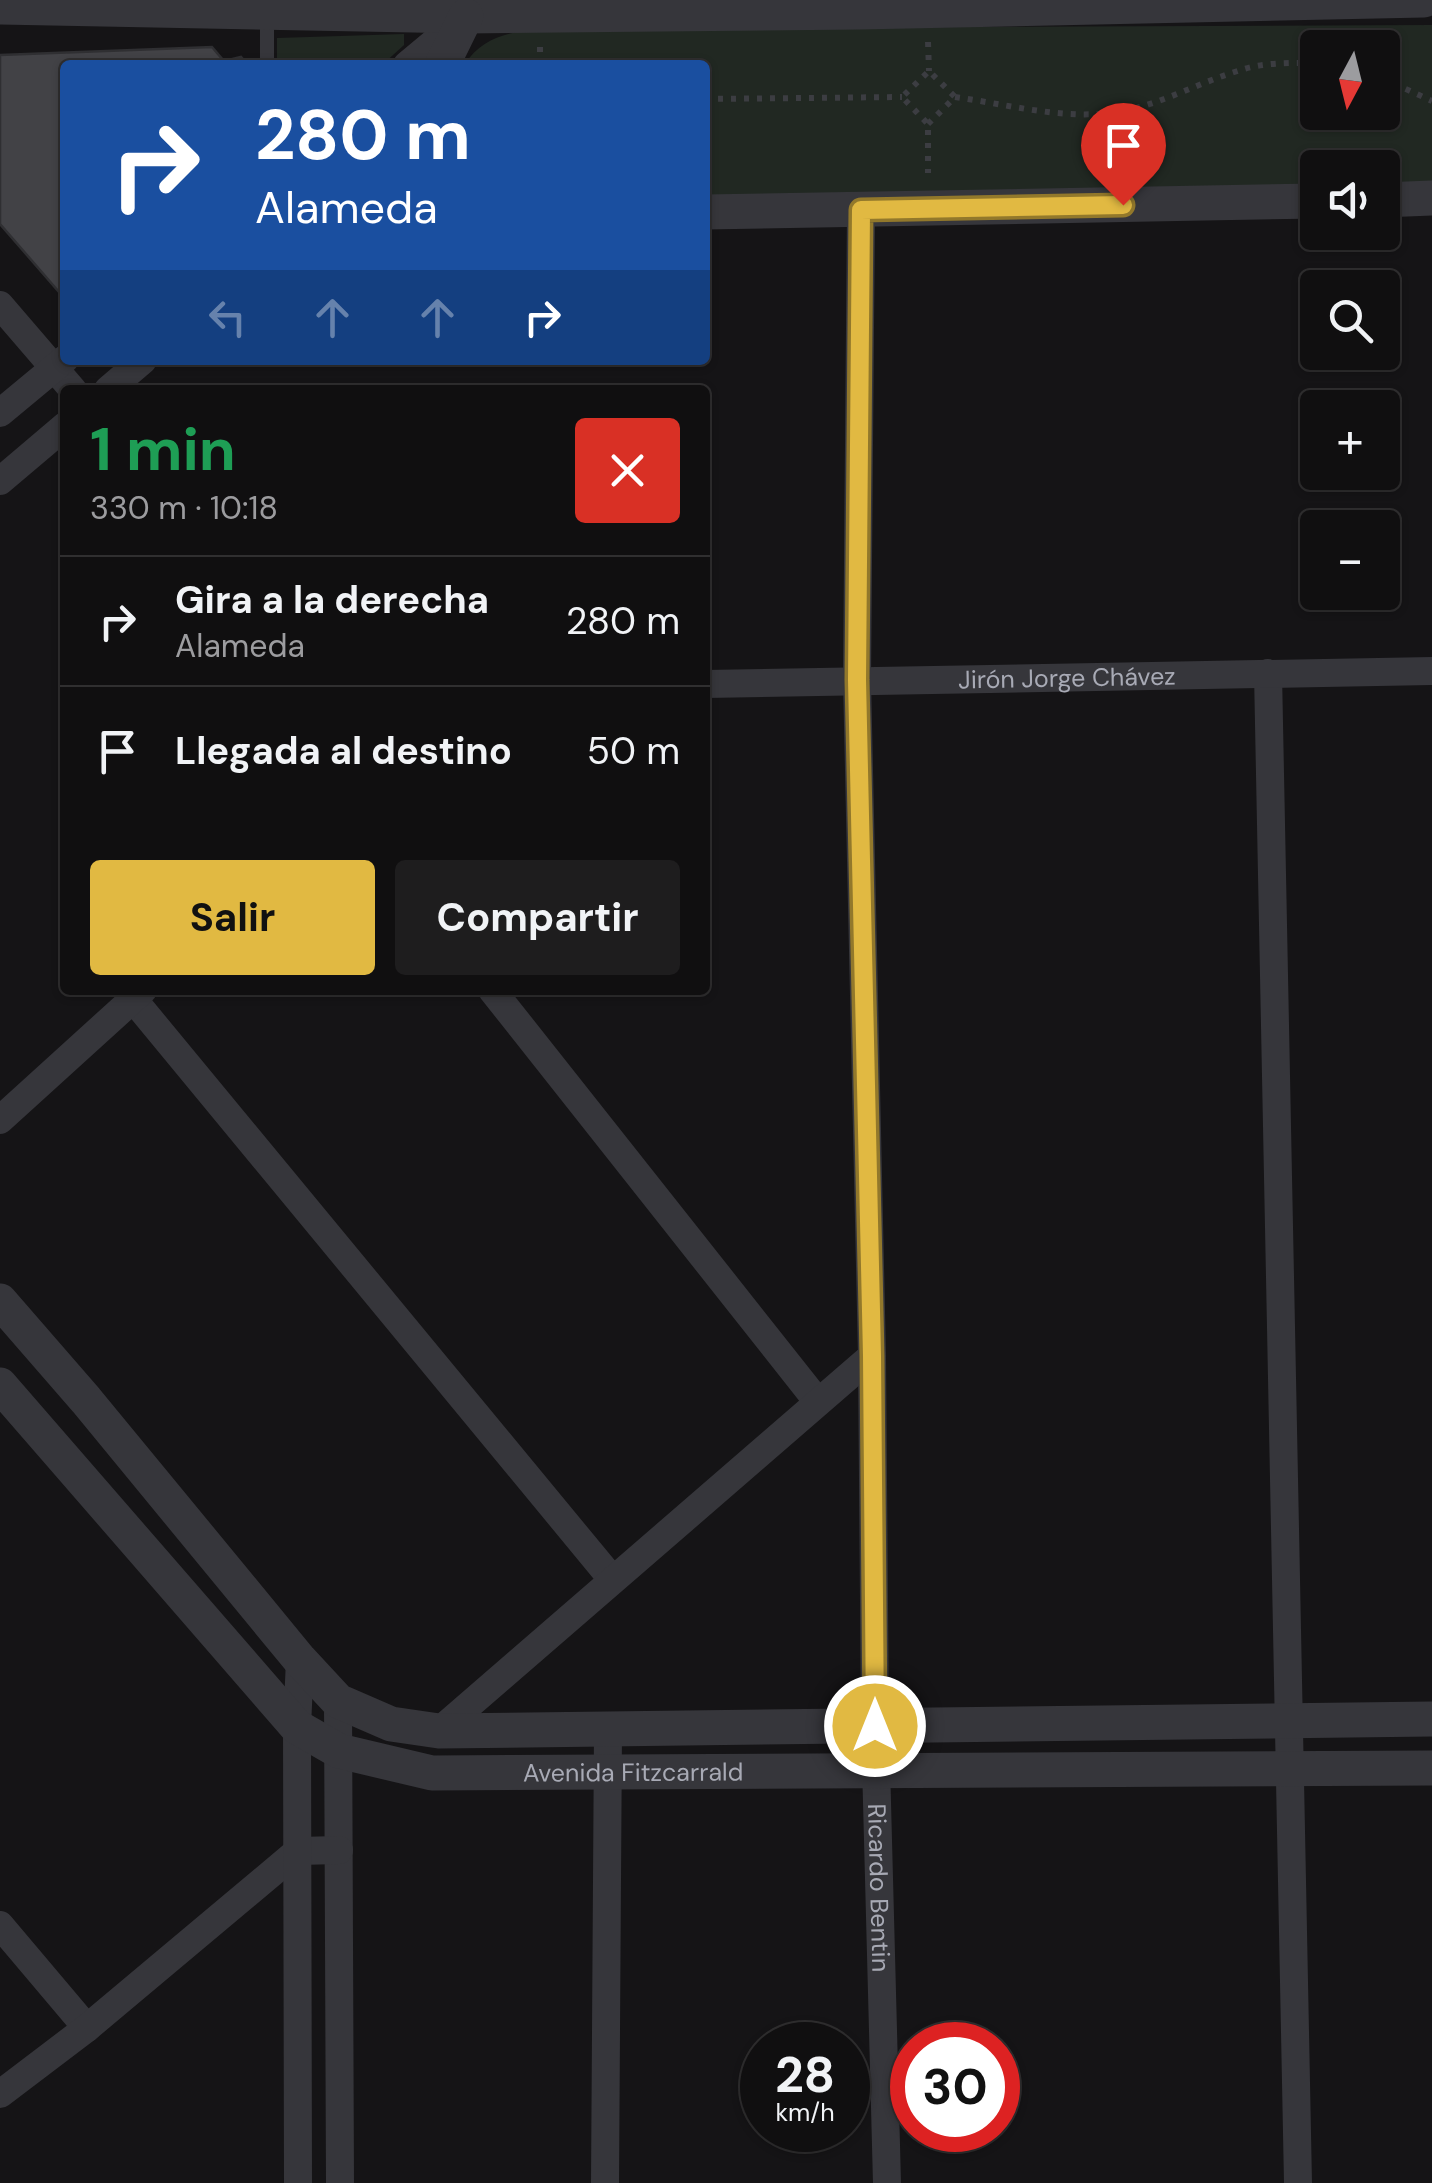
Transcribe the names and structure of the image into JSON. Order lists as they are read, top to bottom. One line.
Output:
{"streets":{"street":["Jirón Jorge Chávez","Avenida Fitzcarrald","Ricardo Bentin"]},"crossings":[["Jirón Jorge Chávez","Ricardo Bentin"],["Avenida Fitzcarrald","Ricardo Bentin"]],"north":"bottom","page":{"map_buttons":["+","−"],"turn":["280 m","Alameda"],"heading":["1 min","330 m · 10:18"],"list":[{"name":"Gira a la derecha","note":"Alameda","value":"280 m"},{"name":"Llegada al destino","value":"50 m"}],"buttons":["Salir","Compartir"],"speed":"28 km/h","limit":"30"}}
